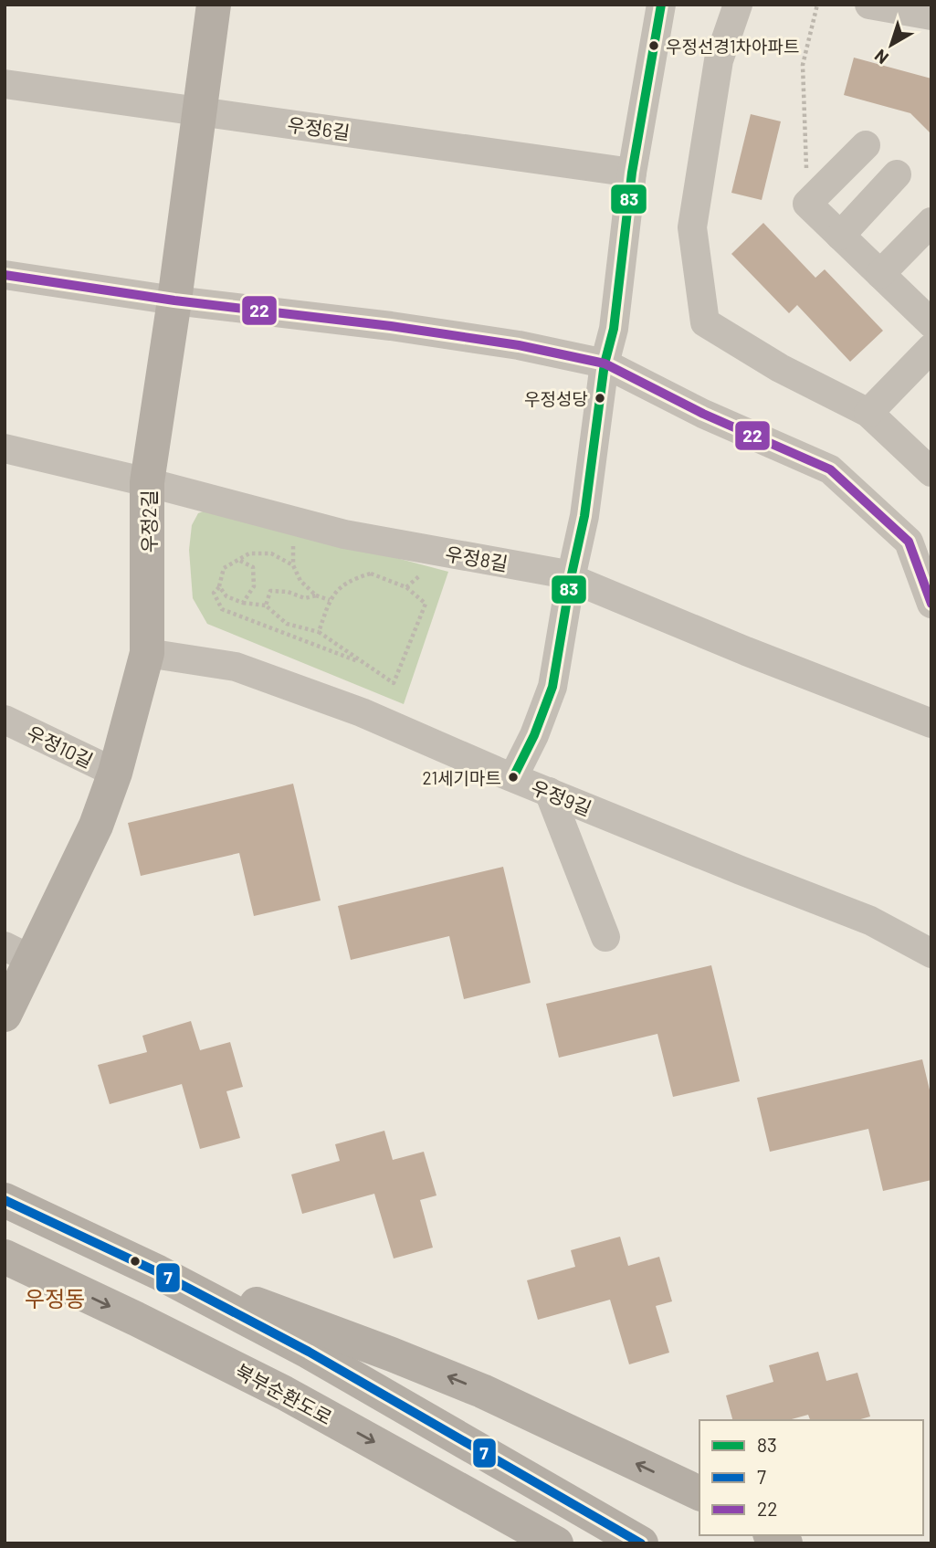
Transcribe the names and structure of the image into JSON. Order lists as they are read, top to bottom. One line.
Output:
{"streets":{"main road":["우정2길","북부순환도로"],"street":["우정6길","우정8길","우정10길","우정9길"]},"crossings":[["우정6길","우정2길"],["우정2길","우정8길"],["우정2길","우정10길"],["우정2길","우정9길"]],"districts":["우정동"],"places":["우정선경1차아파트","우정성당","21세기마트"],"lines":["transit line 83","transit line 22","transit line 7"],"legend":["83","7","22"],"north":"bottom left"}
